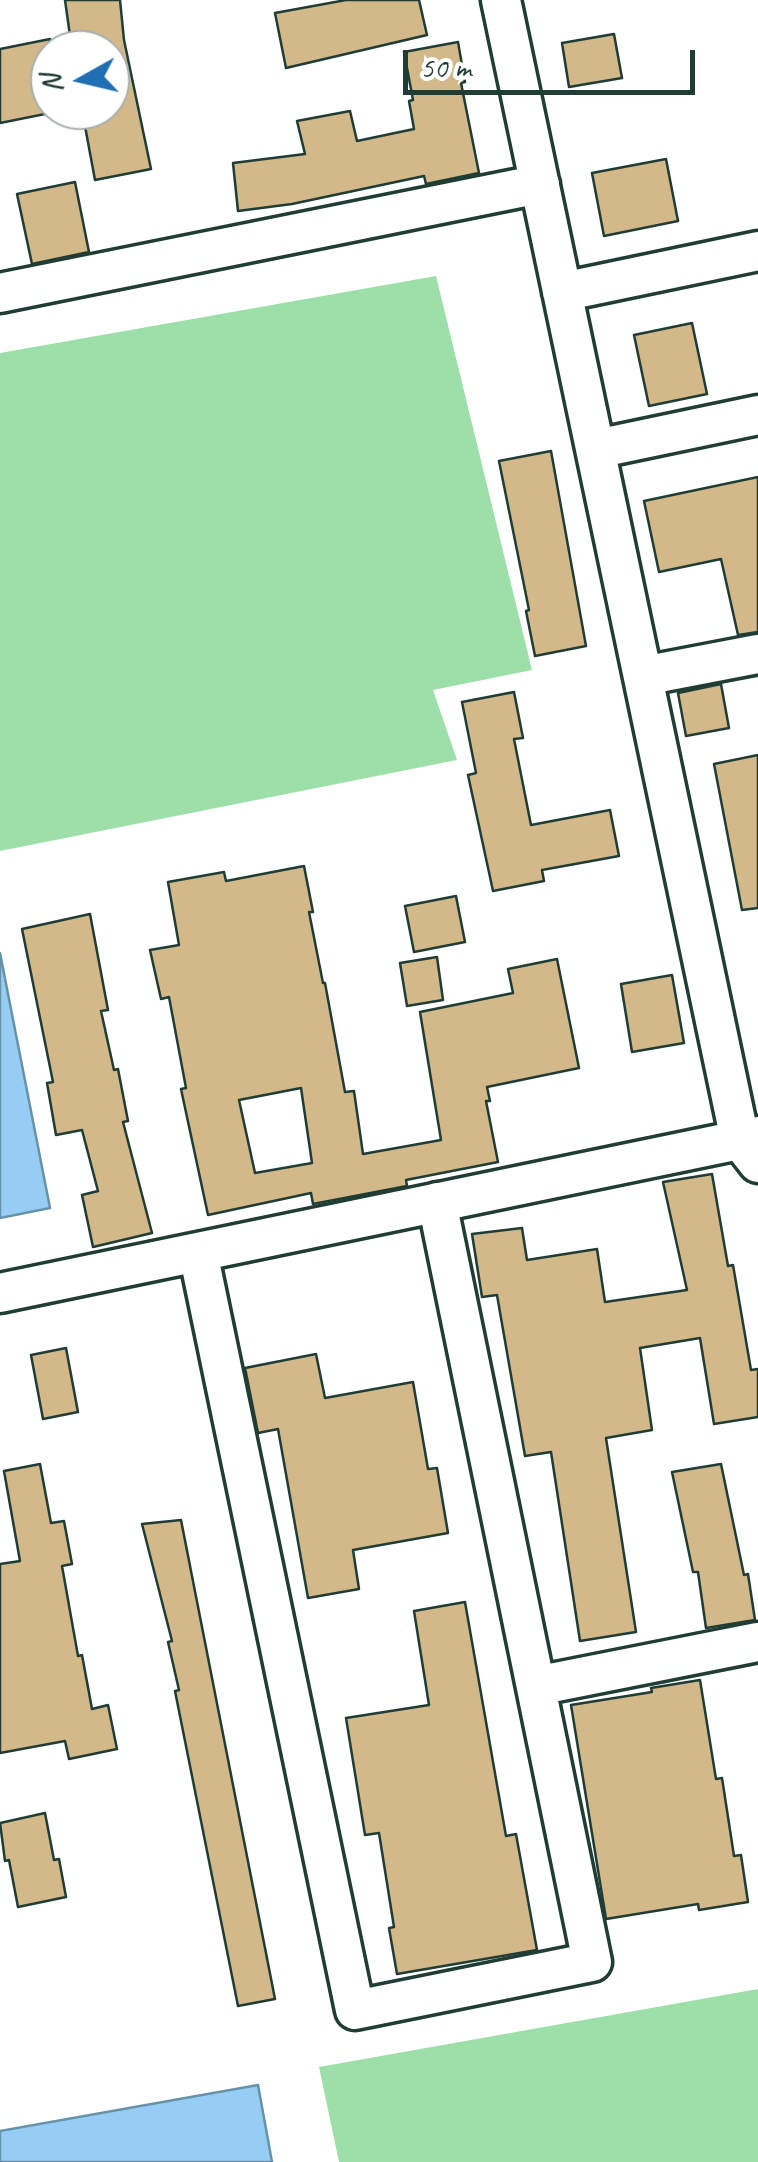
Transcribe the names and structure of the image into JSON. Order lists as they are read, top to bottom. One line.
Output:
{"scale_bar":"50 m","north":"left"}
